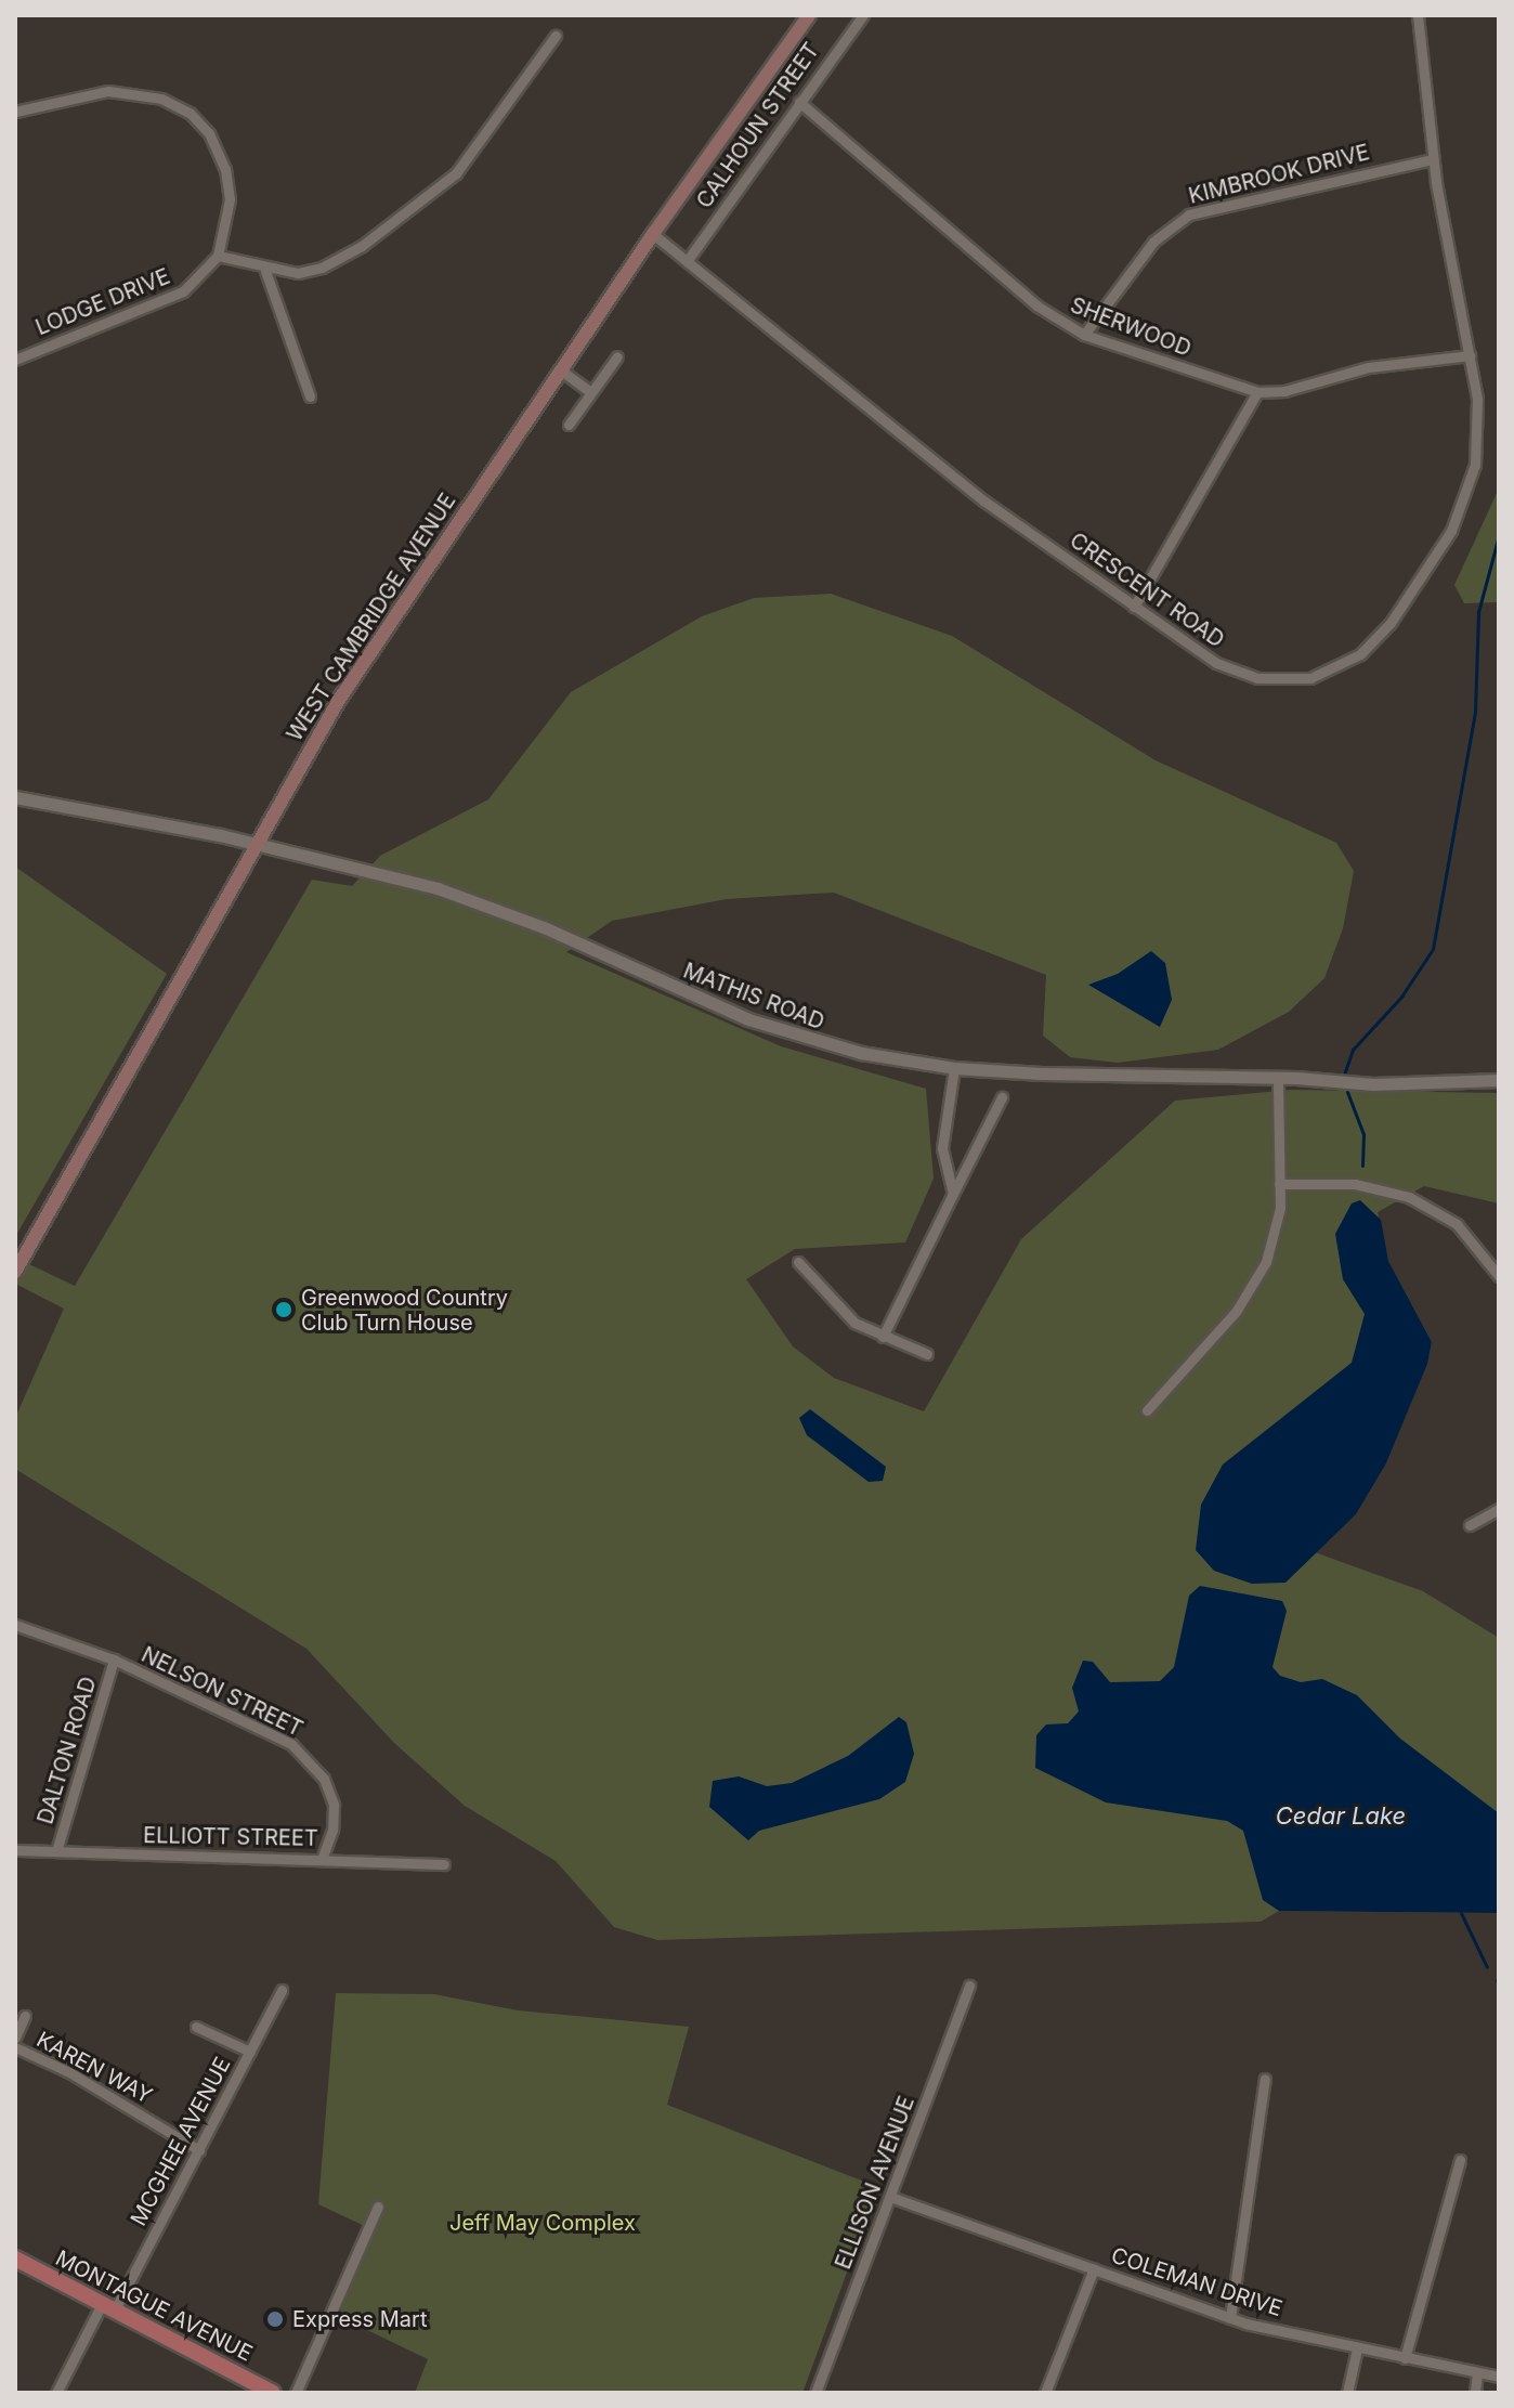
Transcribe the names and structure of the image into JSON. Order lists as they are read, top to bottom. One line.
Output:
{"streets":{"main road":["WEST CAMBRIDGE AVENUE","MONTAGUE AVENUE"],"street":["CALHOUN STREET","KIMBROOK DRIVE","LODGE DRIVE","SHERWOOD","CRESCENT ROAD","MATHIS ROAD","NELSON STREET","DALTON ROAD","ELLIOTT STREET","KAREN WAY","MCGHEE AVENUE","ELLISON AVENUE","COLEMAN DRIVE"]},"crossings":[["CALHOUN STREET","SHERWOOD"],["CALHOUN STREET","CRESCENT ROAD"],["KIMBROOK DRIVE","SHERWOOD"],["KIMBROOK DRIVE","CRESCENT ROAD"],["SHERWOOD","CRESCENT ROAD"],["CRESCENT ROAD","WEST CAMBRIDGE AVENUE"],["WEST CAMBRIDGE AVENUE","MATHIS ROAD"],["NELSON STREET","DALTON ROAD"],["NELSON STREET","ELLIOTT STREET"],["DALTON ROAD","ELLIOTT STREET"],["KAREN WAY","MCGHEE AVENUE"],["MCGHEE AVENUE","MONTAGUE AVENUE"],["ELLISON AVENUE","COLEMAN DRIVE"]],"water":["Cedar Lake"],"parks":["Jeff May Complex"],"places":["Greenwood Country Club Turn House","Express Mart"]}
